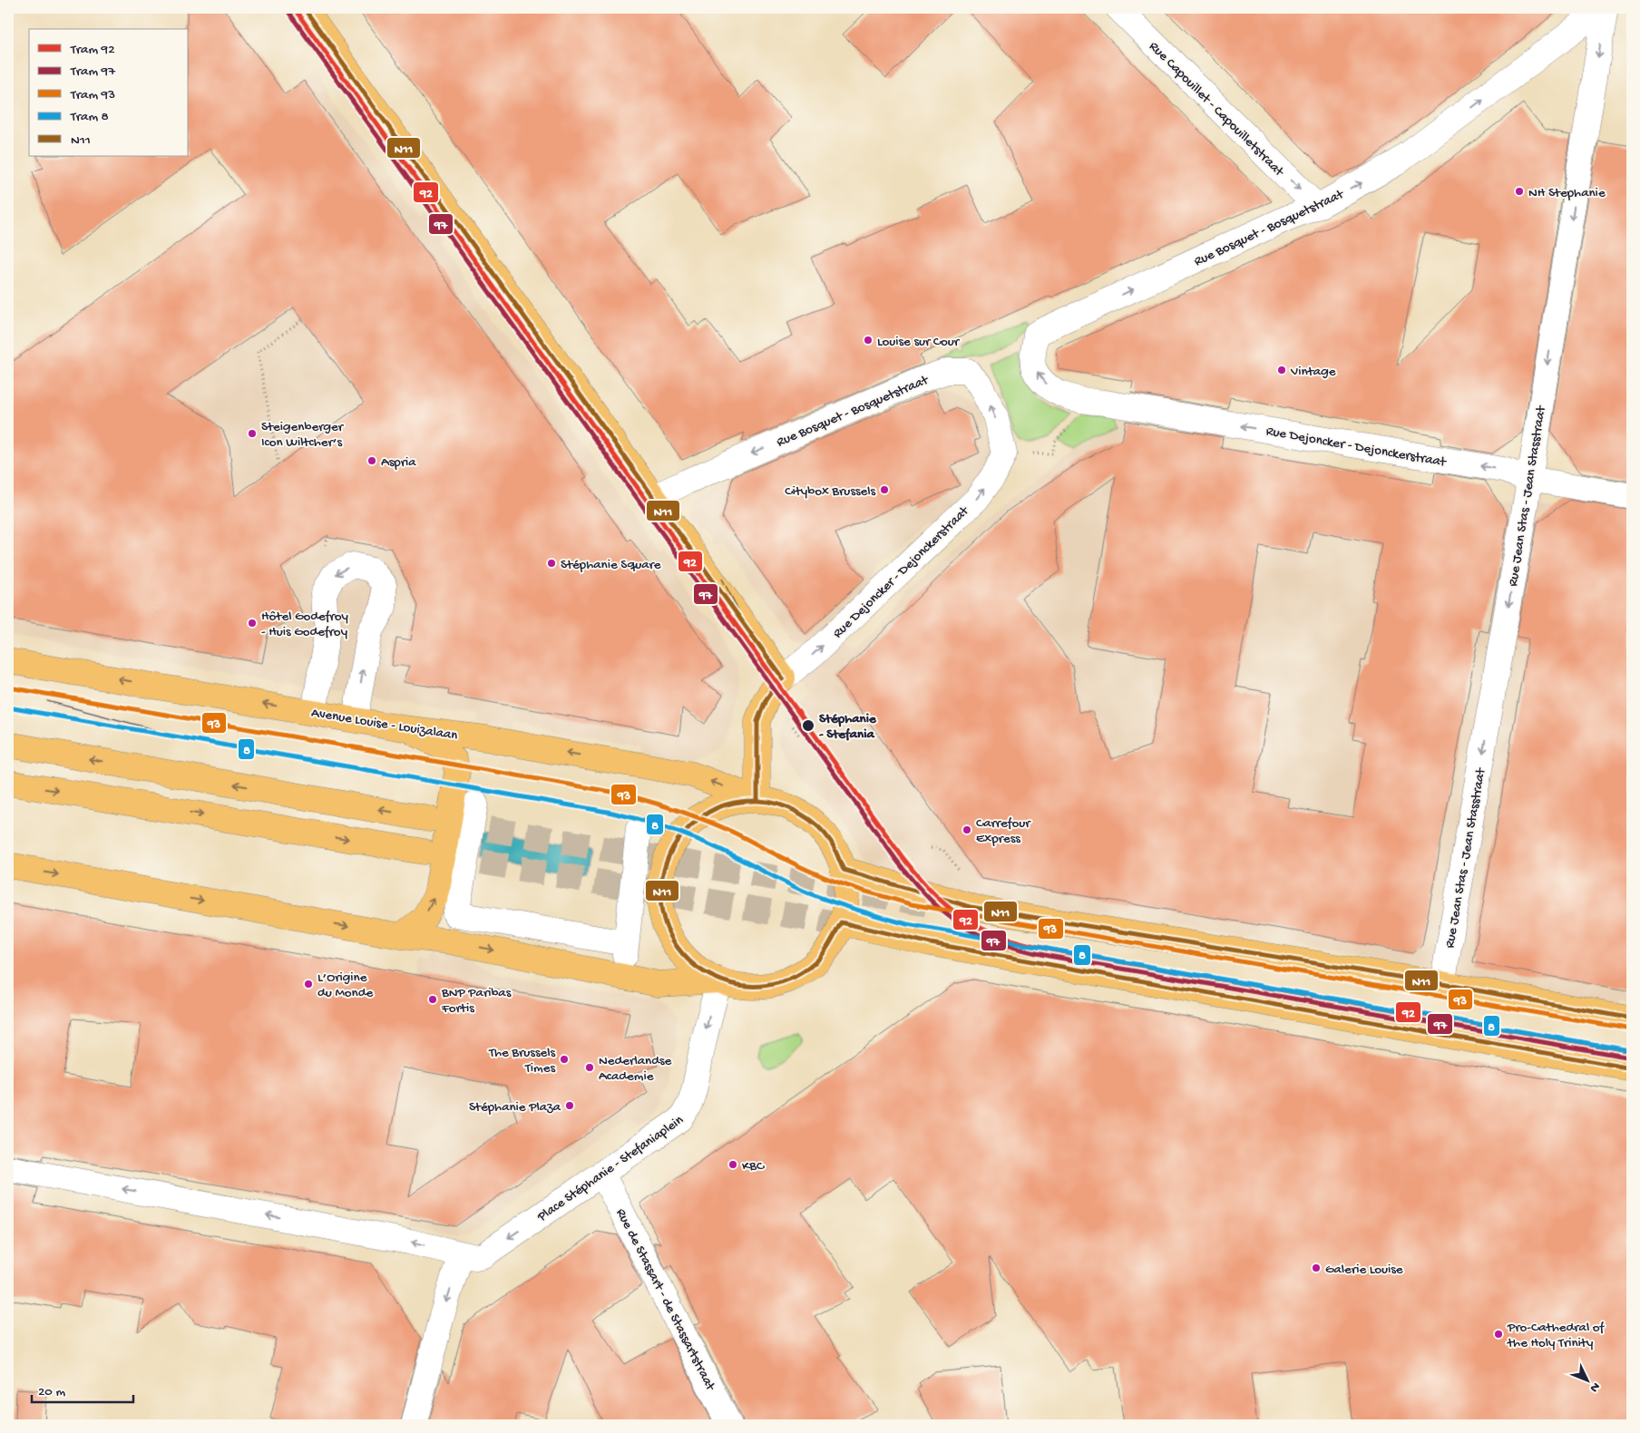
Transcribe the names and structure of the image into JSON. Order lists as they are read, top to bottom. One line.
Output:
{"streets":{"main road":["Avenue Louise - Louizalaan"],"street":["Rue Capouillet - Capouilletstraat","Rue Bosquet - Bosquetstraat","Rue Dejoncker - Dejonckerstraat","Rue Jean Stas - Jean Stasstraat","Place Stéphanie - Stefaniaplein","Rue de Stassart - de Stassartstraat"]},"crossings":[["Rue Capouillet - Capouilletstraat","Rue Bosquet - Bosquetstraat"],["Rue Bosquet - Bosquetstraat","Rue Dejoncker - Dejonckerstraat"],["Rue Dejoncker - Dejonckerstraat","Rue Jean Stas - Jean Stasstraat"],["Place Stéphanie - Stefaniaplein","Rue de Stassart - de Stassartstraat"]],"one_way":["Rue Capouillet - Capouilletstraat","Rue Jean Stas - Jean Stasstraat","Place Stéphanie - Stefaniaplein"],"places":["NH Stephanie","Louise sur Cour","Vintage","Steigenberger Icon Wiltcher’s","Aspria","Citybox Brussels","Stéphanie Square","Hôtel Godefroy - Huis Godefroy","Stéphanie - Stefania","Carrefour Express","L’Origine du Monde","BNP Paribas Fortis","The Brussels Times","Nederlandse Academie","Stéphanie Plaza","KBC","Galerie Louise","Pro-Cathedral of the Holy Trinity"],"lines":["tram line 92","transit line N11","tram line 97","tram line 93","tram line 8"],"legend":["Tram 92","Tram 97","Tram 93","Tram 8","N11"],"scale_bar":"20 m","north":"bottom right"}
